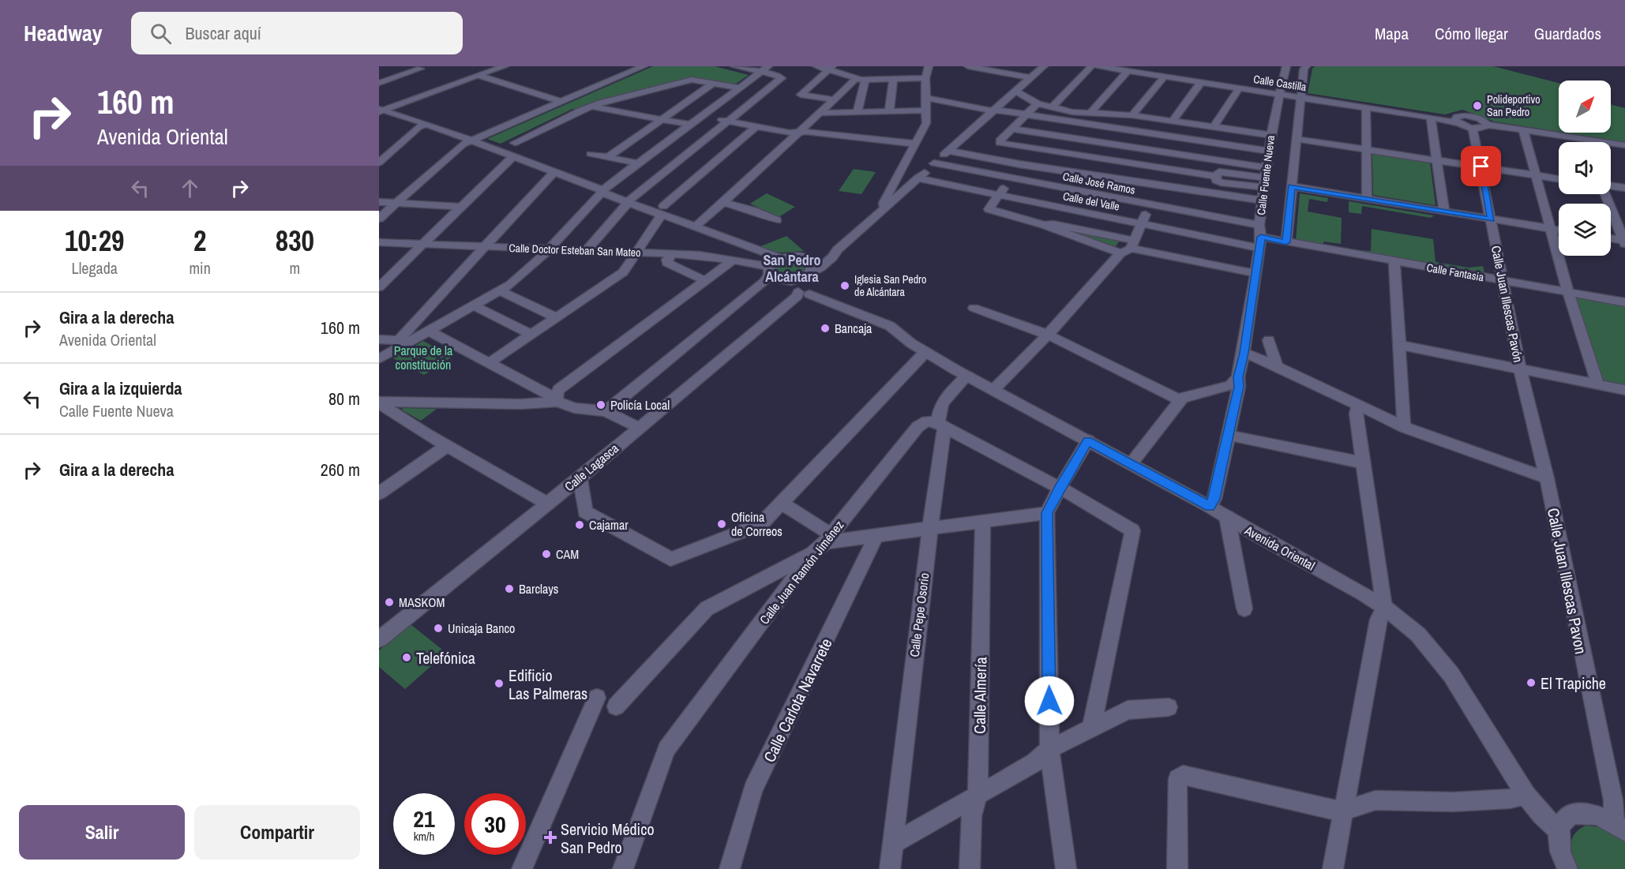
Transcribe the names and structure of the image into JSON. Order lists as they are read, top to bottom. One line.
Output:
{"streets":{"street":["Calle Castilla","Calle Fuente Nueva","Calle José Ramos","Calle del Valle","Calle Doctor Esteban San Mateo","Calle Fantasia","Calle Juan Illescas Pavón","Calle Lagasca","Avenida Oriental","Calle Juan Ramón Jiménez","Calle Juan Illescas Pavon","Calle Pepe Osorio","Calle Almería","Calle Carlota Navarrete"]},"crossings":[["Calle Castilla","Calle Fuente Nueva"],["Calle Fuente Nueva","Calle José Ramos"],["Calle Fuente Nueva","Calle del Valle"],["Calle Fuente Nueva","Calle Fantasia"],["Calle Fuente Nueva","Avenida Oriental"],["Calle del Valle","Calle Fantasia"],["Calle Doctor Esteban San Mateo","Avenida Oriental"],["Calle Fantasia","Calle Juan Illescas Pavón"],["Calle Juan Illescas Pavón","Calle Juan Illescas Pavon"],["Calle Lagasca","Avenida Oriental"],["Avenida Oriental","Calle Pepe Osorio"],["Calle Juan Ramón Jiménez","Calle Pepe Osorio"]],"districts":["San Pedro Alcántara"],"parks":["Parque de la constitución"],"places":{"other":["Polideportivo San Pedro","Iglesia San Pedro de Alcántara","Bancaja","Policía Local","Oficina de Correos","Cajamar","CAM","Barclays","MASKOM","Unicaja Banco","Telefónica","El Trapiche","Edificio Las Palmeras"],"health":["Servicio Médico San Pedro"]},"north":"top right","page":{"header":"Headway","search":"Buscar aquí","nav":["Mapa","Cómo llegar","Guardados"],"turn":["160 m","Avenida Oriental"],"eta":["10:29","Llegada","2","min","830","m"],"list":[{"name":"Gira a la derecha","note":"Avenida Oriental","value":"160 m"},{"name":"Gira a la izquierda","note":"Calle Fuente Nueva","value":"80 m"},{"name":"Gira a la derecha","value":"260 m"}],"speed":"21 km/h","limit":"30","buttons":["Salir","Compartir"]}}
